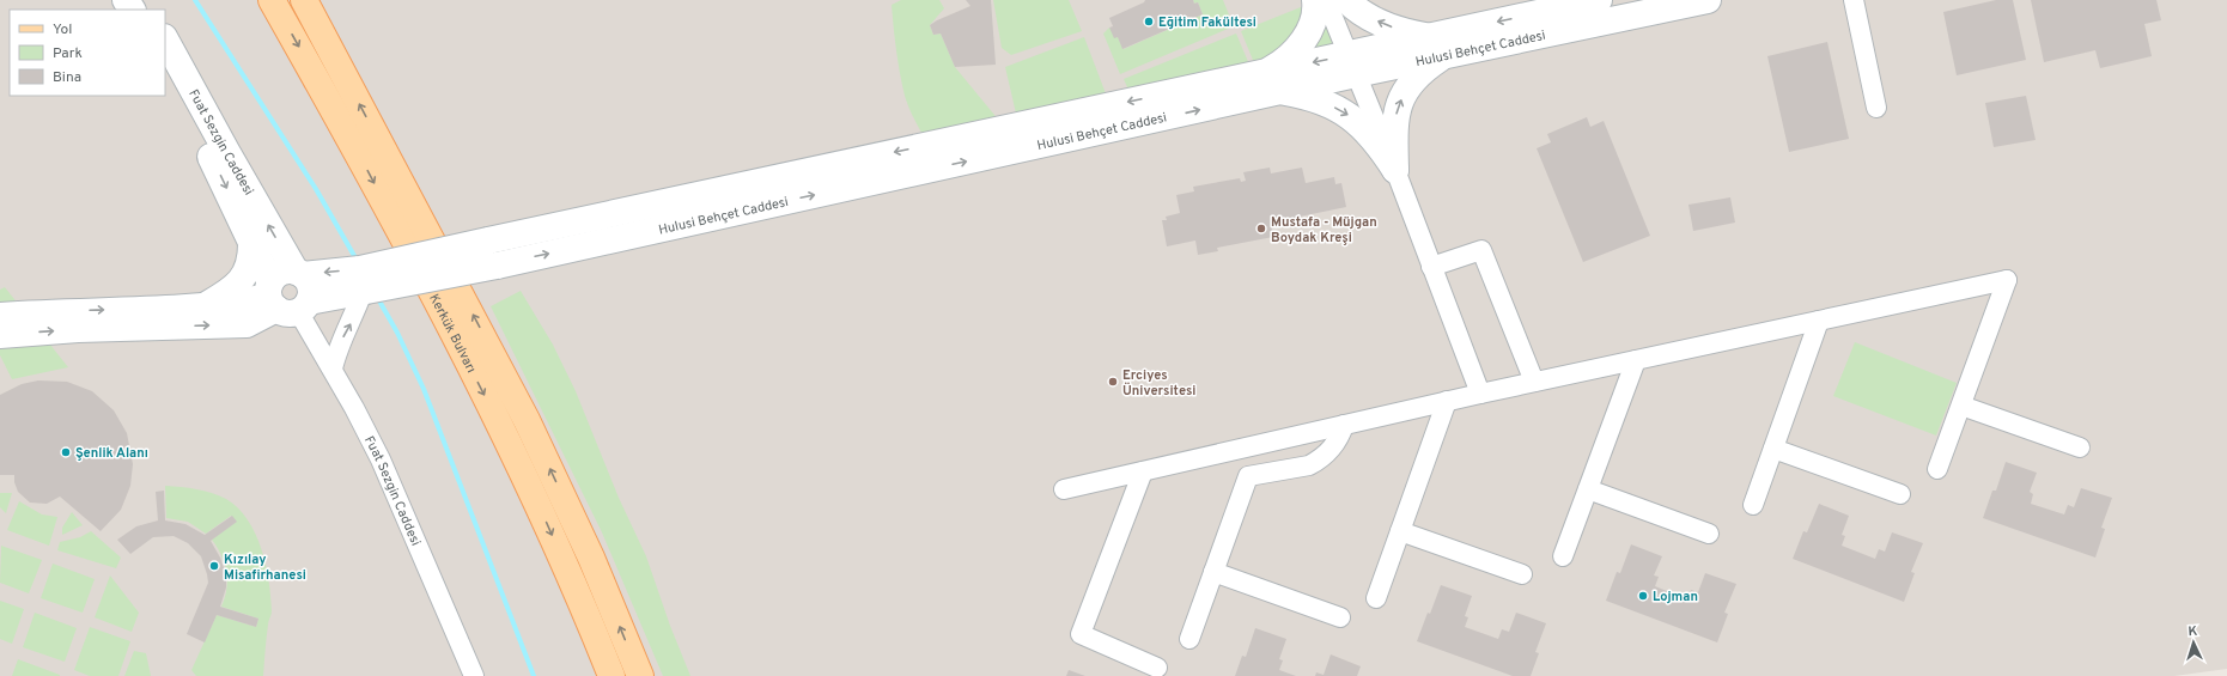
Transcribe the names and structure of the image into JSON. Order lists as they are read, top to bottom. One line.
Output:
{"streets":{"main road":["Kerkük Bulvarı"],"street":["Hulusi Behçet Caddesi","Fuat Sezgin Caddesi"]},"places":["Eğitim Fakültesi","Mustafa - Müjgan Boydak Kreşi","Erciyes Üniversitesi","Şenlik Alanı","Kızılay Misafirhanesi","Lojman"],"legend":["Yol","Park","Bina"],"north":"top"}
